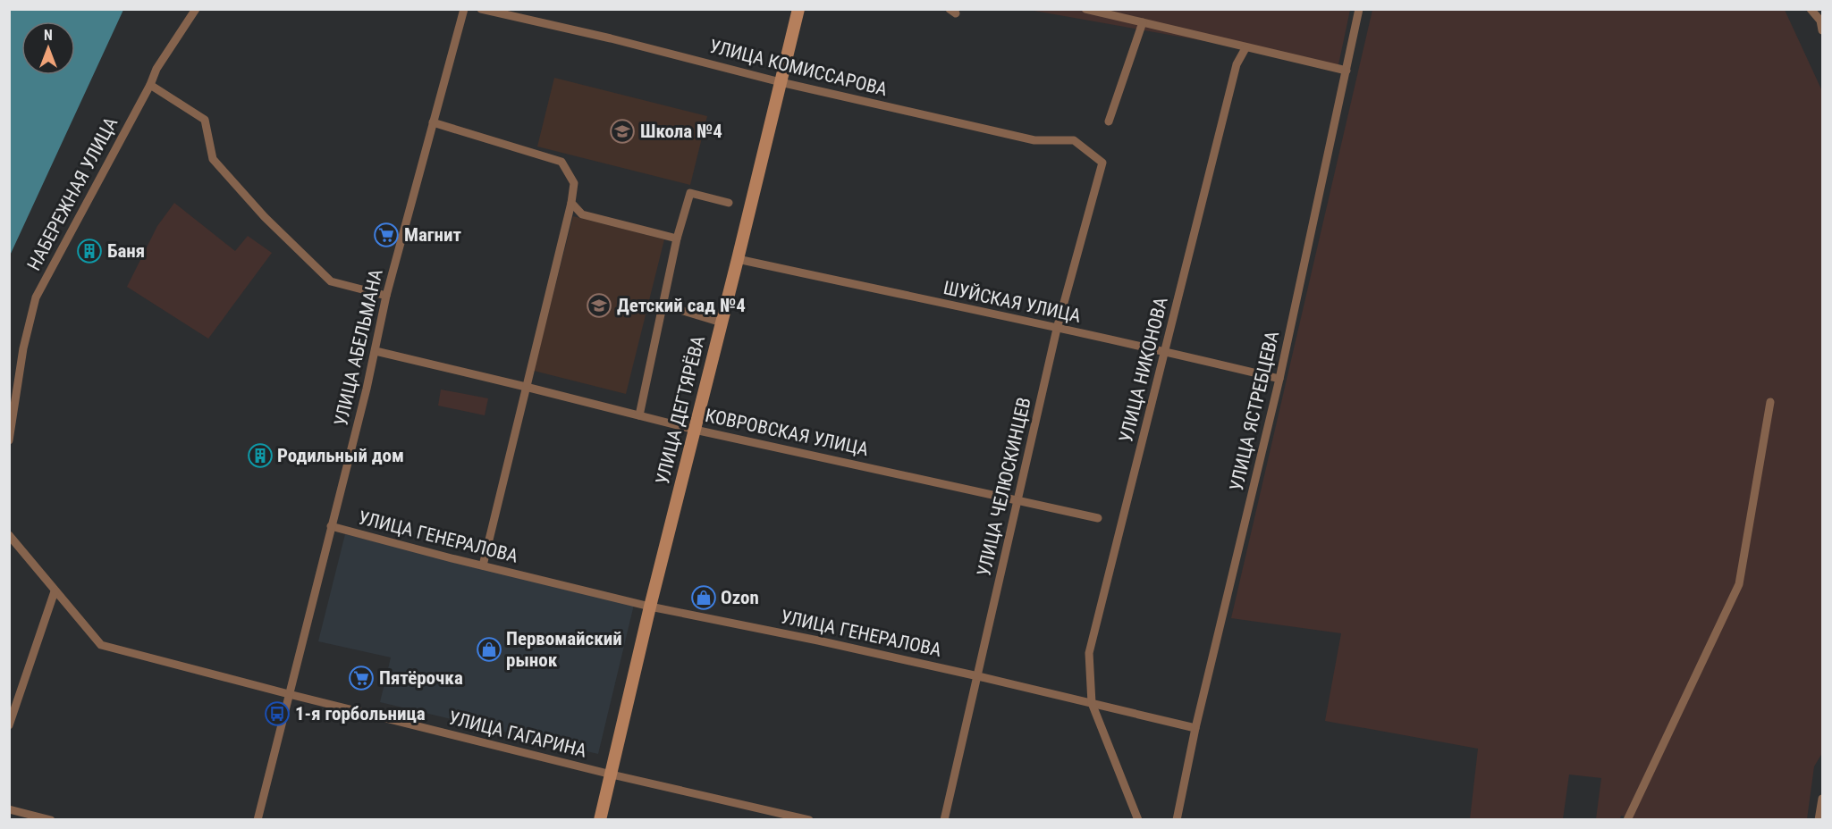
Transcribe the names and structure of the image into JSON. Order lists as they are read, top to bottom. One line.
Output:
{"streets":{"main road":["УЛИЦА ДЕГТЯРЁВА"],"street":["УЛИЦА КОМИССАРОВА","НАБЕРЕЖНАЯ УЛИЦА","ШУЙСКАЯ УЛИЦА","УЛИЦА АБЕЛЬМАНА","УЛИЦА НИКОНОВА","УЛИЦА ЯСТРЕБЦЕВА","КОВРОВСКАЯ УЛИЦА","УЛИЦА ЧЕЛЮСКИНЦЕВ","УЛИЦА ГЕНЕРАЛОВА","УЛИЦА ГАГАРИНА"]},"crossings":[["УЛИЦА КОМИССАРОВА","УЛИЦА ДЕГТЯРЁВА"],["УЛИЦА КОМИССАРОВА","УЛИЦА ЧЕЛЮСКИНЦЕВ"],["ШУЙСКАЯ УЛИЦА","УЛИЦА НИКОНОВА"],["ШУЙСКАЯ УЛИЦА","УЛИЦА ДЕГТЯРЁВА"],["ШУЙСКАЯ УЛИЦА","УЛИЦА ЯСТРЕБЦЕВА"],["ШУЙСКАЯ УЛИЦА","УЛИЦА ЧЕЛЮСКИНЦЕВ"],["УЛИЦА АБЕЛЬМАНА","КОВРОВСКАЯ УЛИЦА"],["УЛИЦА АБЕЛЬМАНА","УЛИЦА ГЕНЕРАЛОВА"],["УЛИЦА АБЕЛЬМАНА","УЛИЦА ГАГАРИНА"],["УЛИЦА НИКОНОВА","УЛИЦА ГЕНЕРАЛОВА"],["УЛИЦА ДЕГТЯРЁВА","КОВРОВСКАЯ УЛИЦА"],["УЛИЦА ДЕГТЯРЁВА","УЛИЦА ГЕНЕРАЛОВА"],["УЛИЦА ДЕГТЯРЁВА","УЛИЦА ГАГАРИНА"],["УЛИЦА ЯСТРЕБЦЕВА","УЛИЦА ГЕНЕРАЛОВА"],["КОВРОВСКАЯ УЛИЦА","УЛИЦА ЧЕЛЮСКИНЦЕВ"],["УЛИЦА ЧЕЛЮСКИНЦЕВ","УЛИЦА ГЕНЕРАЛОВА"]],"places":{"school or university":["Школа №4","Детский сад №4"],"supermarket":["Магнит","Пятёрочка"],"building":["Баня","Родильный дом"],"shop":["Ozon","Первомайский рынок"],"bus stop":["1-я горбольница"]},"north":"top"}
